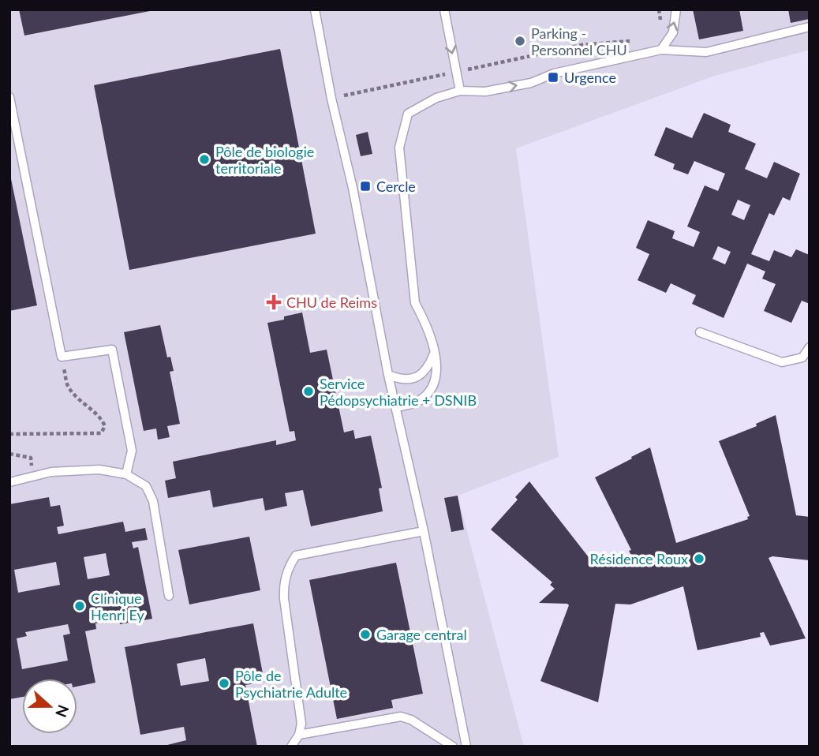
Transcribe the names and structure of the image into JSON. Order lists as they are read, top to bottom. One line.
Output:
{"places":{"other":["Parking - Personnel CHU","Pôle de biologie territoriale","Service Pédopsychiatrie + DSNIB","Résidence Roux","Clinique Henri Ey","Garage central","Pôle de Psychiatrie Adulte"],"transit":["Urgence","Cercle"],"health":["CHU de Reims"]},"north":"right"}
